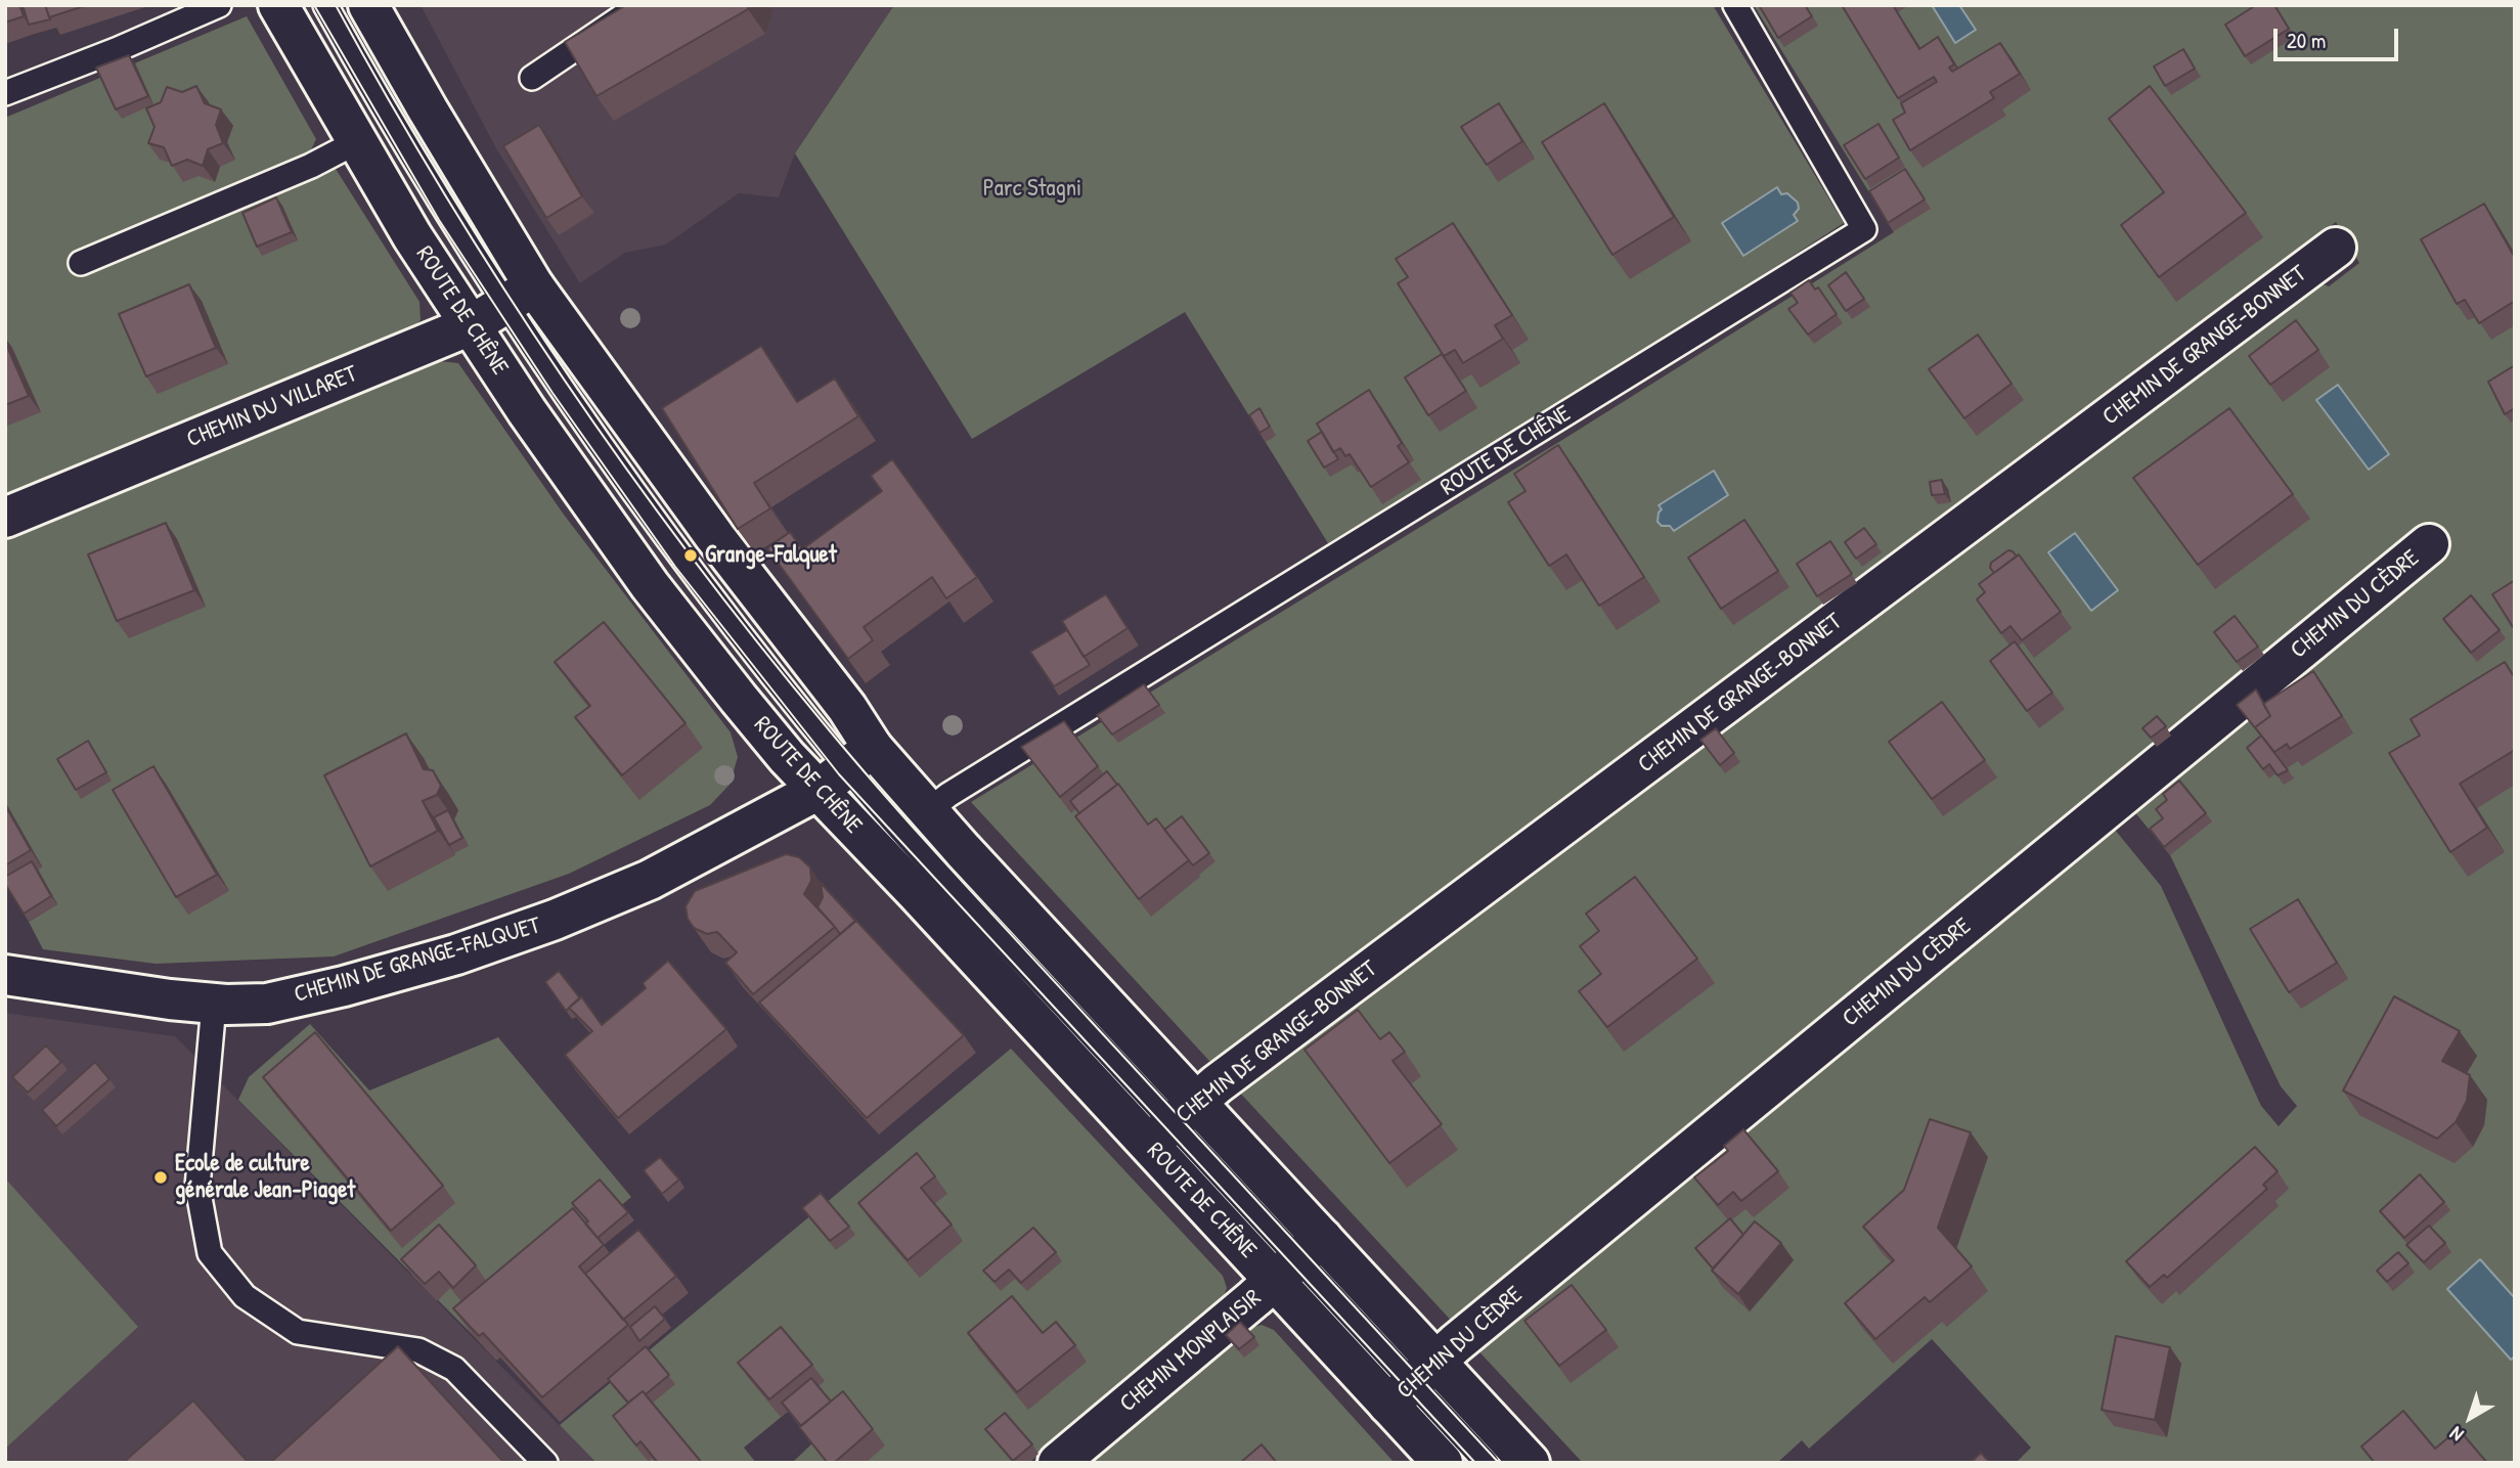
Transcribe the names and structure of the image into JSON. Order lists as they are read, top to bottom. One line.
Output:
{"streets":{"street":["ROUTE DE CHÊNE","CHEMIN DE GRANGE-BONNET","CHEMIN DU VILLARET","CHEMIN DU CÈDRE","CHEMIN DE GRANGE-FALQUET","CHEMIN MONPLAISIR"]},"crossings":[["ROUTE DE CHÊNE","CHEMIN DE GRANGE-BONNET"],["ROUTE DE CHÊNE","CHEMIN DU VILLARET"],["ROUTE DE CHÊNE","CHEMIN DU CÈDRE"],["ROUTE DE CHÊNE","CHEMIN DE GRANGE-FALQUET"],["ROUTE DE CHÊNE","CHEMIN MONPLAISIR"]],"parks":["Parc Stagni"],"places":["Grange-Falquet","Ecole de culture générale Jean-Piaget"],"scale_bar":"20 m","north":"bottom left"}
